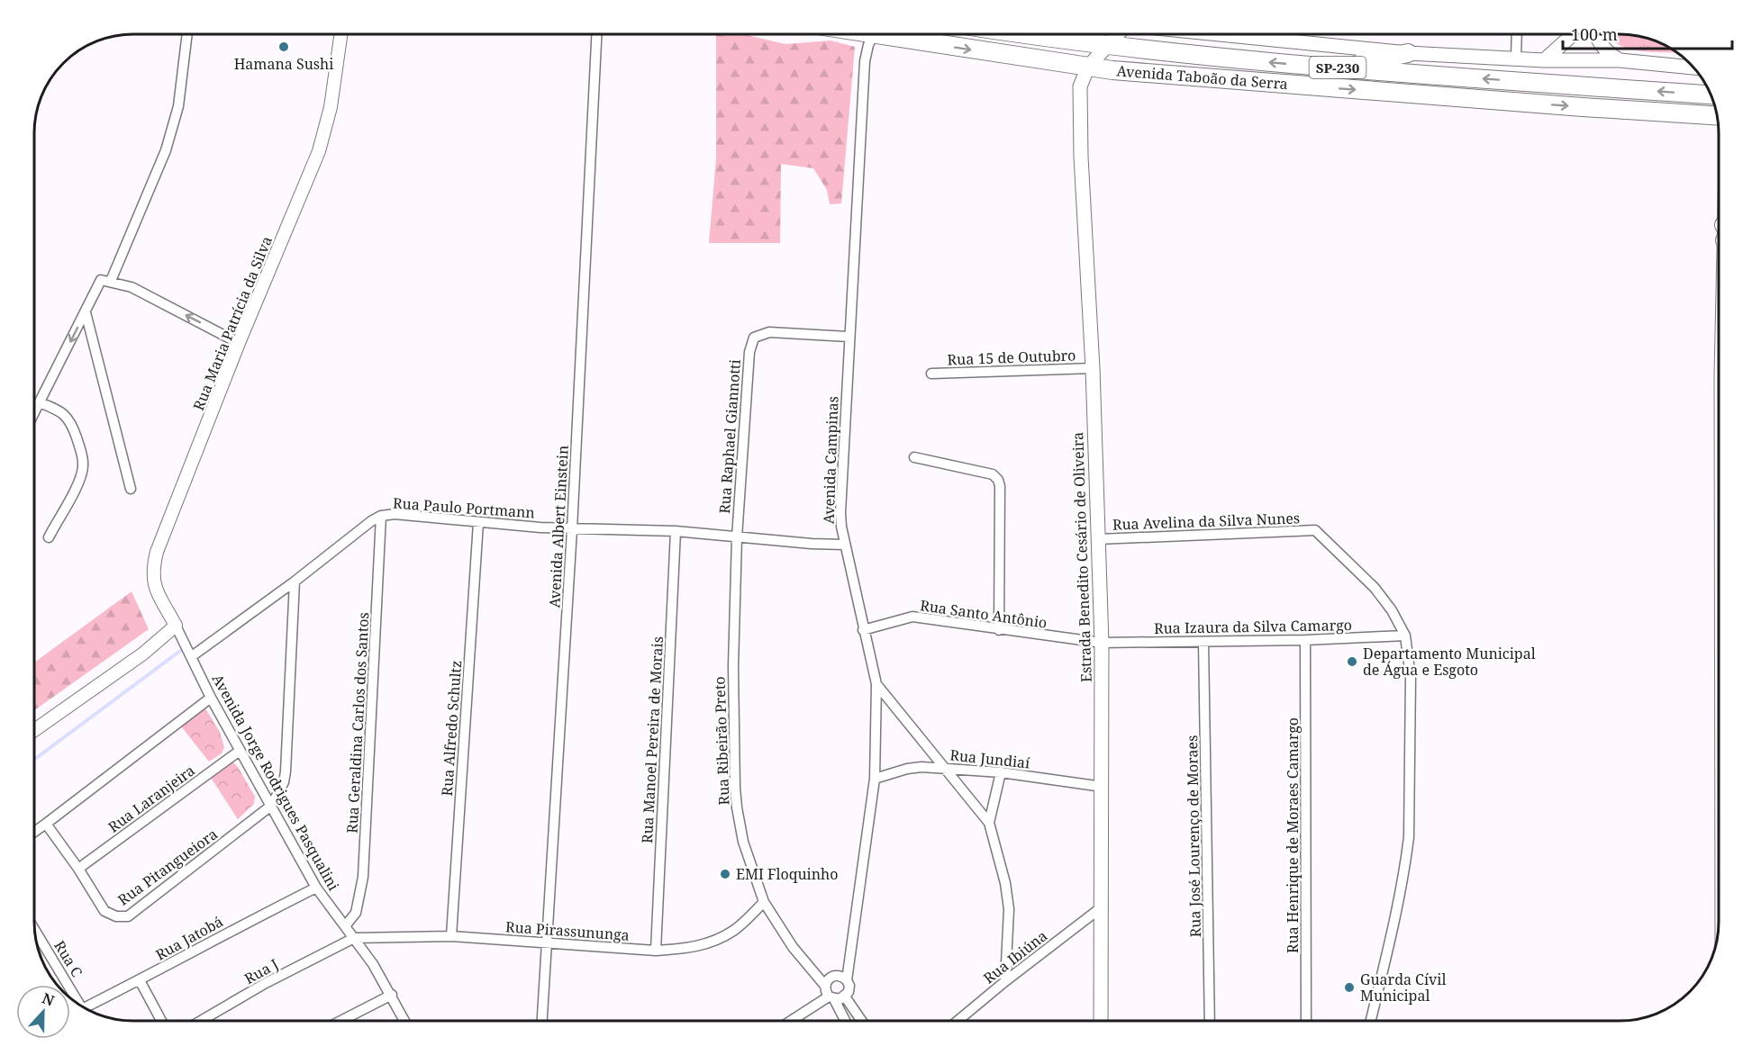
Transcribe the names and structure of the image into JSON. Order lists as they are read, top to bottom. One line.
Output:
{"streets":{"highway":["SP-230","Avenida Taboão da Serra"],"main road":["Estrada Benedito Cesário de Oliveira"],"street":["Rua Maria Patrícia da Silva","Rua 15 de Outubro","Rua Raphael Giannotti","Avenida Campinas","Rua Paulo Portmann","Rua Avelina da Silva Nunes","Avenida Albert Einstein","Rua Santo Antônio","Rua Izaura da Silva Camargo","Rua Geraldina Carlos dos Santos","Rua Alfredo Schultz","Rua Manoel Pereira de Morais","Rua Ribeirão Preto","Rua Jundiaí","Avenida Jorge Rodrigues Pasqualini","Rua Laranjeira","Rua Henrique de Moraes Camargo","Rua José Lourenço de Moraes","Rua Pitangueiora","Rua Pirassununga","Rua Jatobá","Rua Ibiúna","Rua C","Rua J"]},"crossings":[["Avenida Taboão da Serra","Estrada Benedito Cesário de Oliveira"],["Rua Maria Patrícia da Silva","Avenida Jorge Rodrigues Pasqualini"],["Rua 15 de Outubro","Estrada Benedito Cesário de Oliveira"],["Rua Raphael Giannotti","Avenida Campinas"],["Rua Raphael Giannotti","Rua Paulo Portmann"],["Rua Raphael Giannotti","Rua Ribeirão Preto"],["Avenida Campinas","Rua Paulo Portmann"],["Avenida Campinas","Rua Santo Antônio"],["Avenida Campinas","Rua Ribeirão Preto"],["Avenida Campinas","Rua Jundiaí"],["Rua Paulo Portmann","Avenida Albert Einstein"],["Rua Paulo Portmann","Rua Geraldina Carlos dos Santos"],["Rua Paulo Portmann","Rua Alfredo Schultz"],["Rua Paulo Portmann","Rua Manoel Pereira de Morais"],["Rua Paulo Portmann","Rua Ribeirão Preto"],["Rua Paulo Portmann","Avenida Jorge Rodrigues Pasqualini"],["Rua Avelina da Silva Nunes","Estrada Benedito Cesário de Oliveira"],["Rua Avelina da Silva Nunes","Rua Izaura da Silva Camargo"],["Avenida Albert Einstein","Rua Pirassununga"],["Estrada Benedito Cesário de Oliveira","Rua Santo Antônio"],["Estrada Benedito Cesário de Oliveira","Rua Izaura da Silva Camargo"],["Estrada Benedito Cesário de Oliveira","Rua Jundiaí"],["Estrada Benedito Cesário de Oliveira","Rua Ibiúna"],["Rua Santo Antônio","Rua Izaura da Silva Camargo"],["Rua Izaura da Silva Camargo","Rua Henrique de Moraes Camargo"],["Rua Izaura da Silva Camargo","Rua José Lourenço de Moraes"],["Rua Geraldina Carlos dos Santos","Avenida Jorge Rodrigues Pasqualini"],["Rua Alfredo Schultz","Rua Pirassununga"],["Rua Manoel Pereira de Morais","Rua Pirassununga"],["Rua Ribeirão Preto","Rua Pirassununga"],["Avenida Jorge Rodrigues Pasqualini","Rua Laranjeira"],["Avenida Jorge Rodrigues Pasqualini","Rua Pitangueiora"],["Avenida Jorge Rodrigues Pasqualini","Rua Pirassununga"],["Avenida Jorge Rodrigues Pasqualini","Rua Jatobá"],["Avenida Jorge Rodrigues Pasqualini","Rua J"],["Rua Laranjeira","Rua Pitangueiora"],["Rua Pirassununga","Rua J"]],"places":["Hamana Sushi","Departamento Municipal de Água e Esgoto","EMI Floquinho","Guarda Cívil Municipal"],"scale_bar":"100 m","north":"top"}
